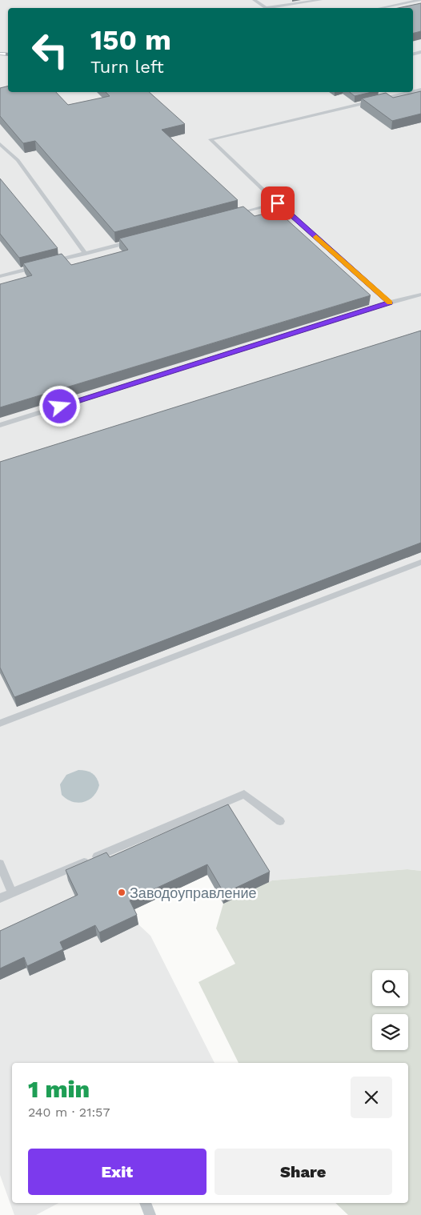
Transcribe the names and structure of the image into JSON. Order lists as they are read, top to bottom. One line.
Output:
{"places":["Заводоуправление"],"page":{"turn":["150 m","Turn left"],"heading":["1 min","240 m · 21:57"],"buttons":["Exit","Share"]}}
